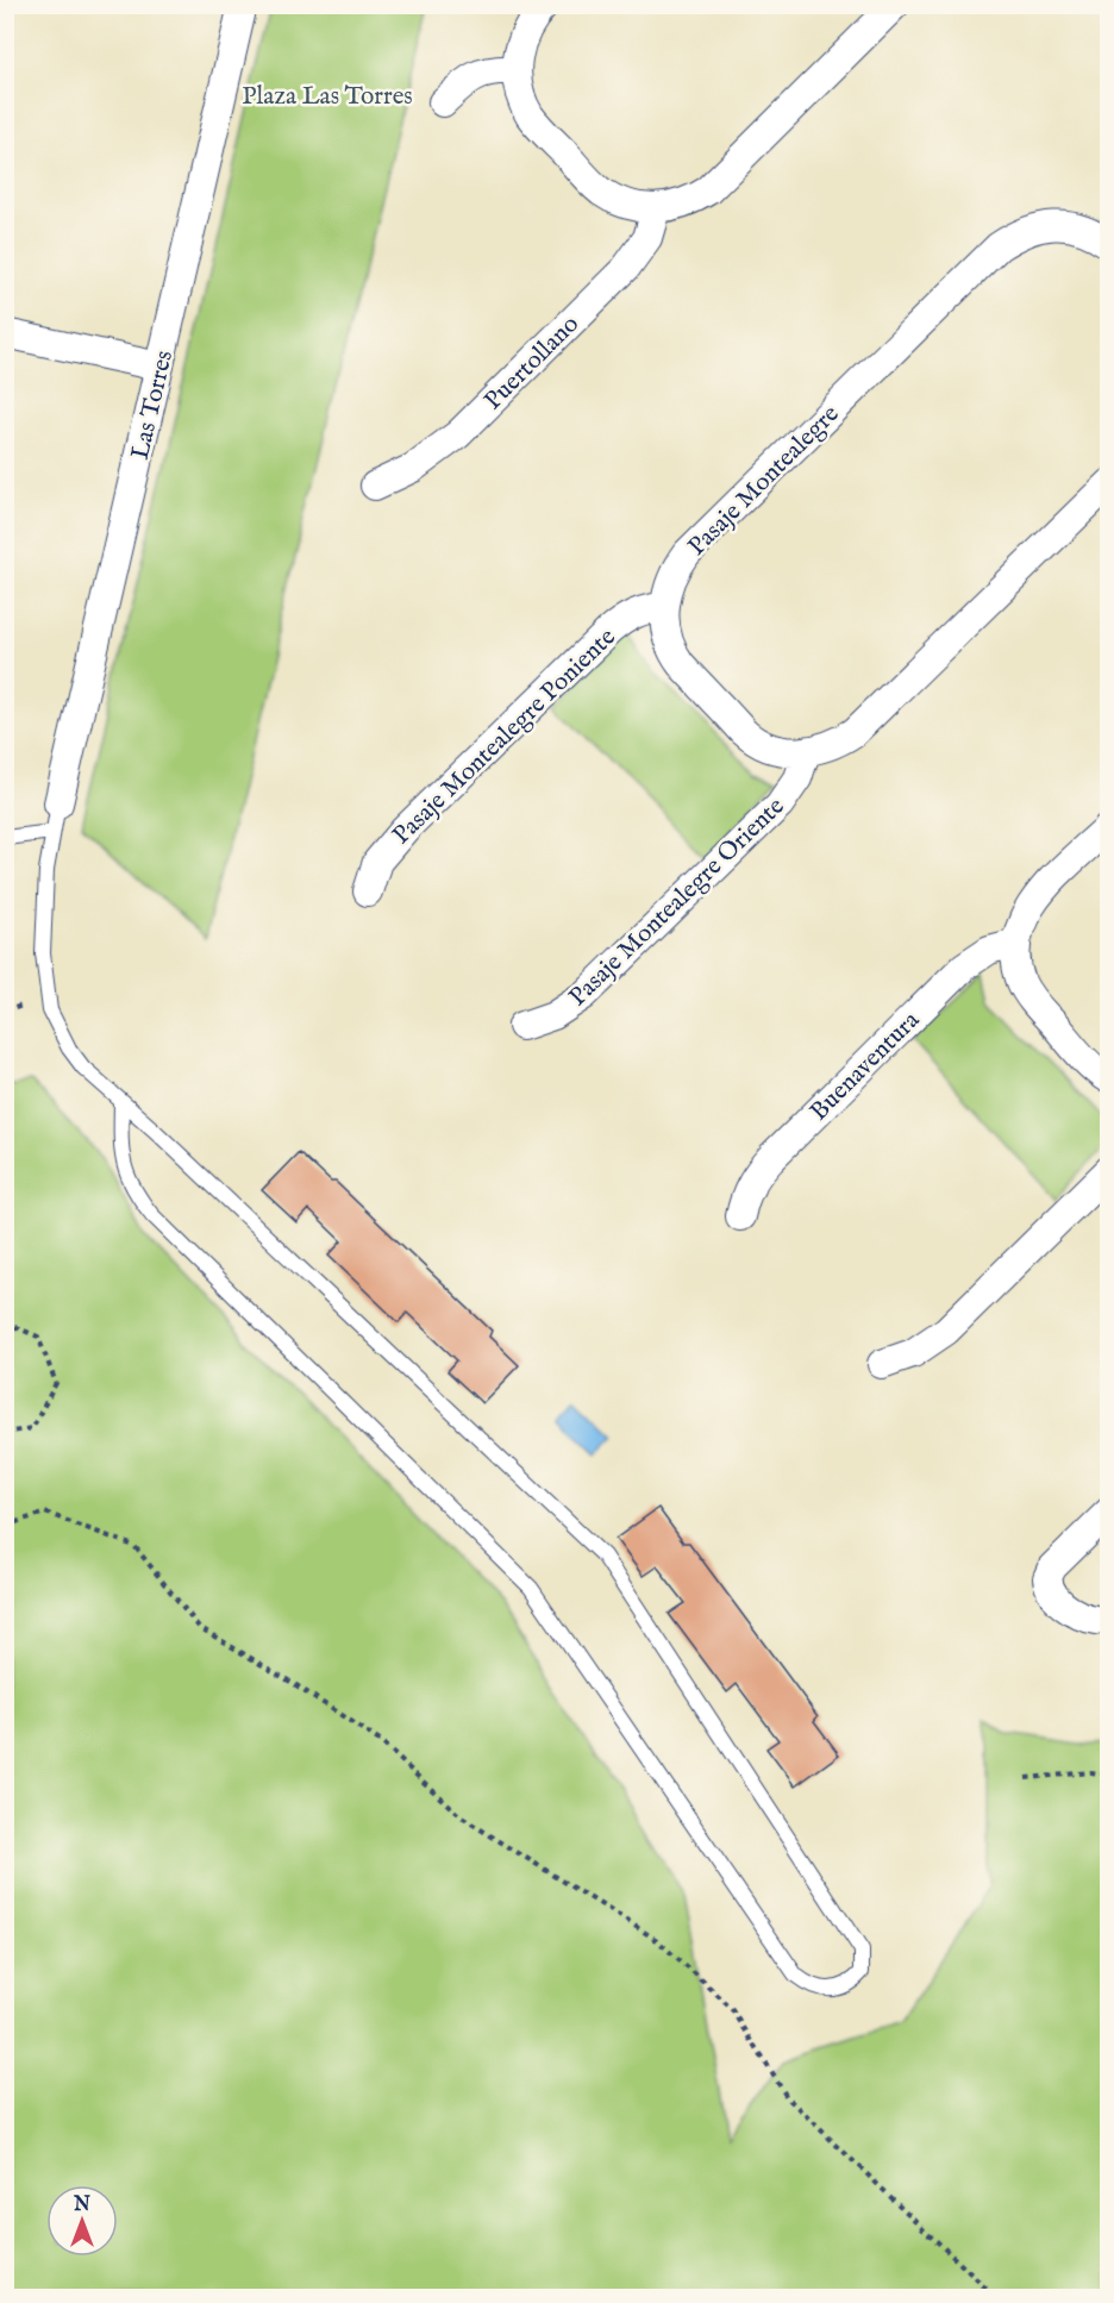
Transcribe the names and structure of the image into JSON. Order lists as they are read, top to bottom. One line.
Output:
{"streets":{"street":["Puertollano","Las Torres","Pasaje Montealegre","Pasaje Montealegre Poniente","Pasaje Montealegre Oriente","Buenaventura"]},"crossings":[["Pasaje Montealegre","Pasaje Montealegre Poniente"],["Pasaje Montealegre","Pasaje Montealegre Oriente"]],"parks":["Plaza Las Torres"],"north":"top"}
